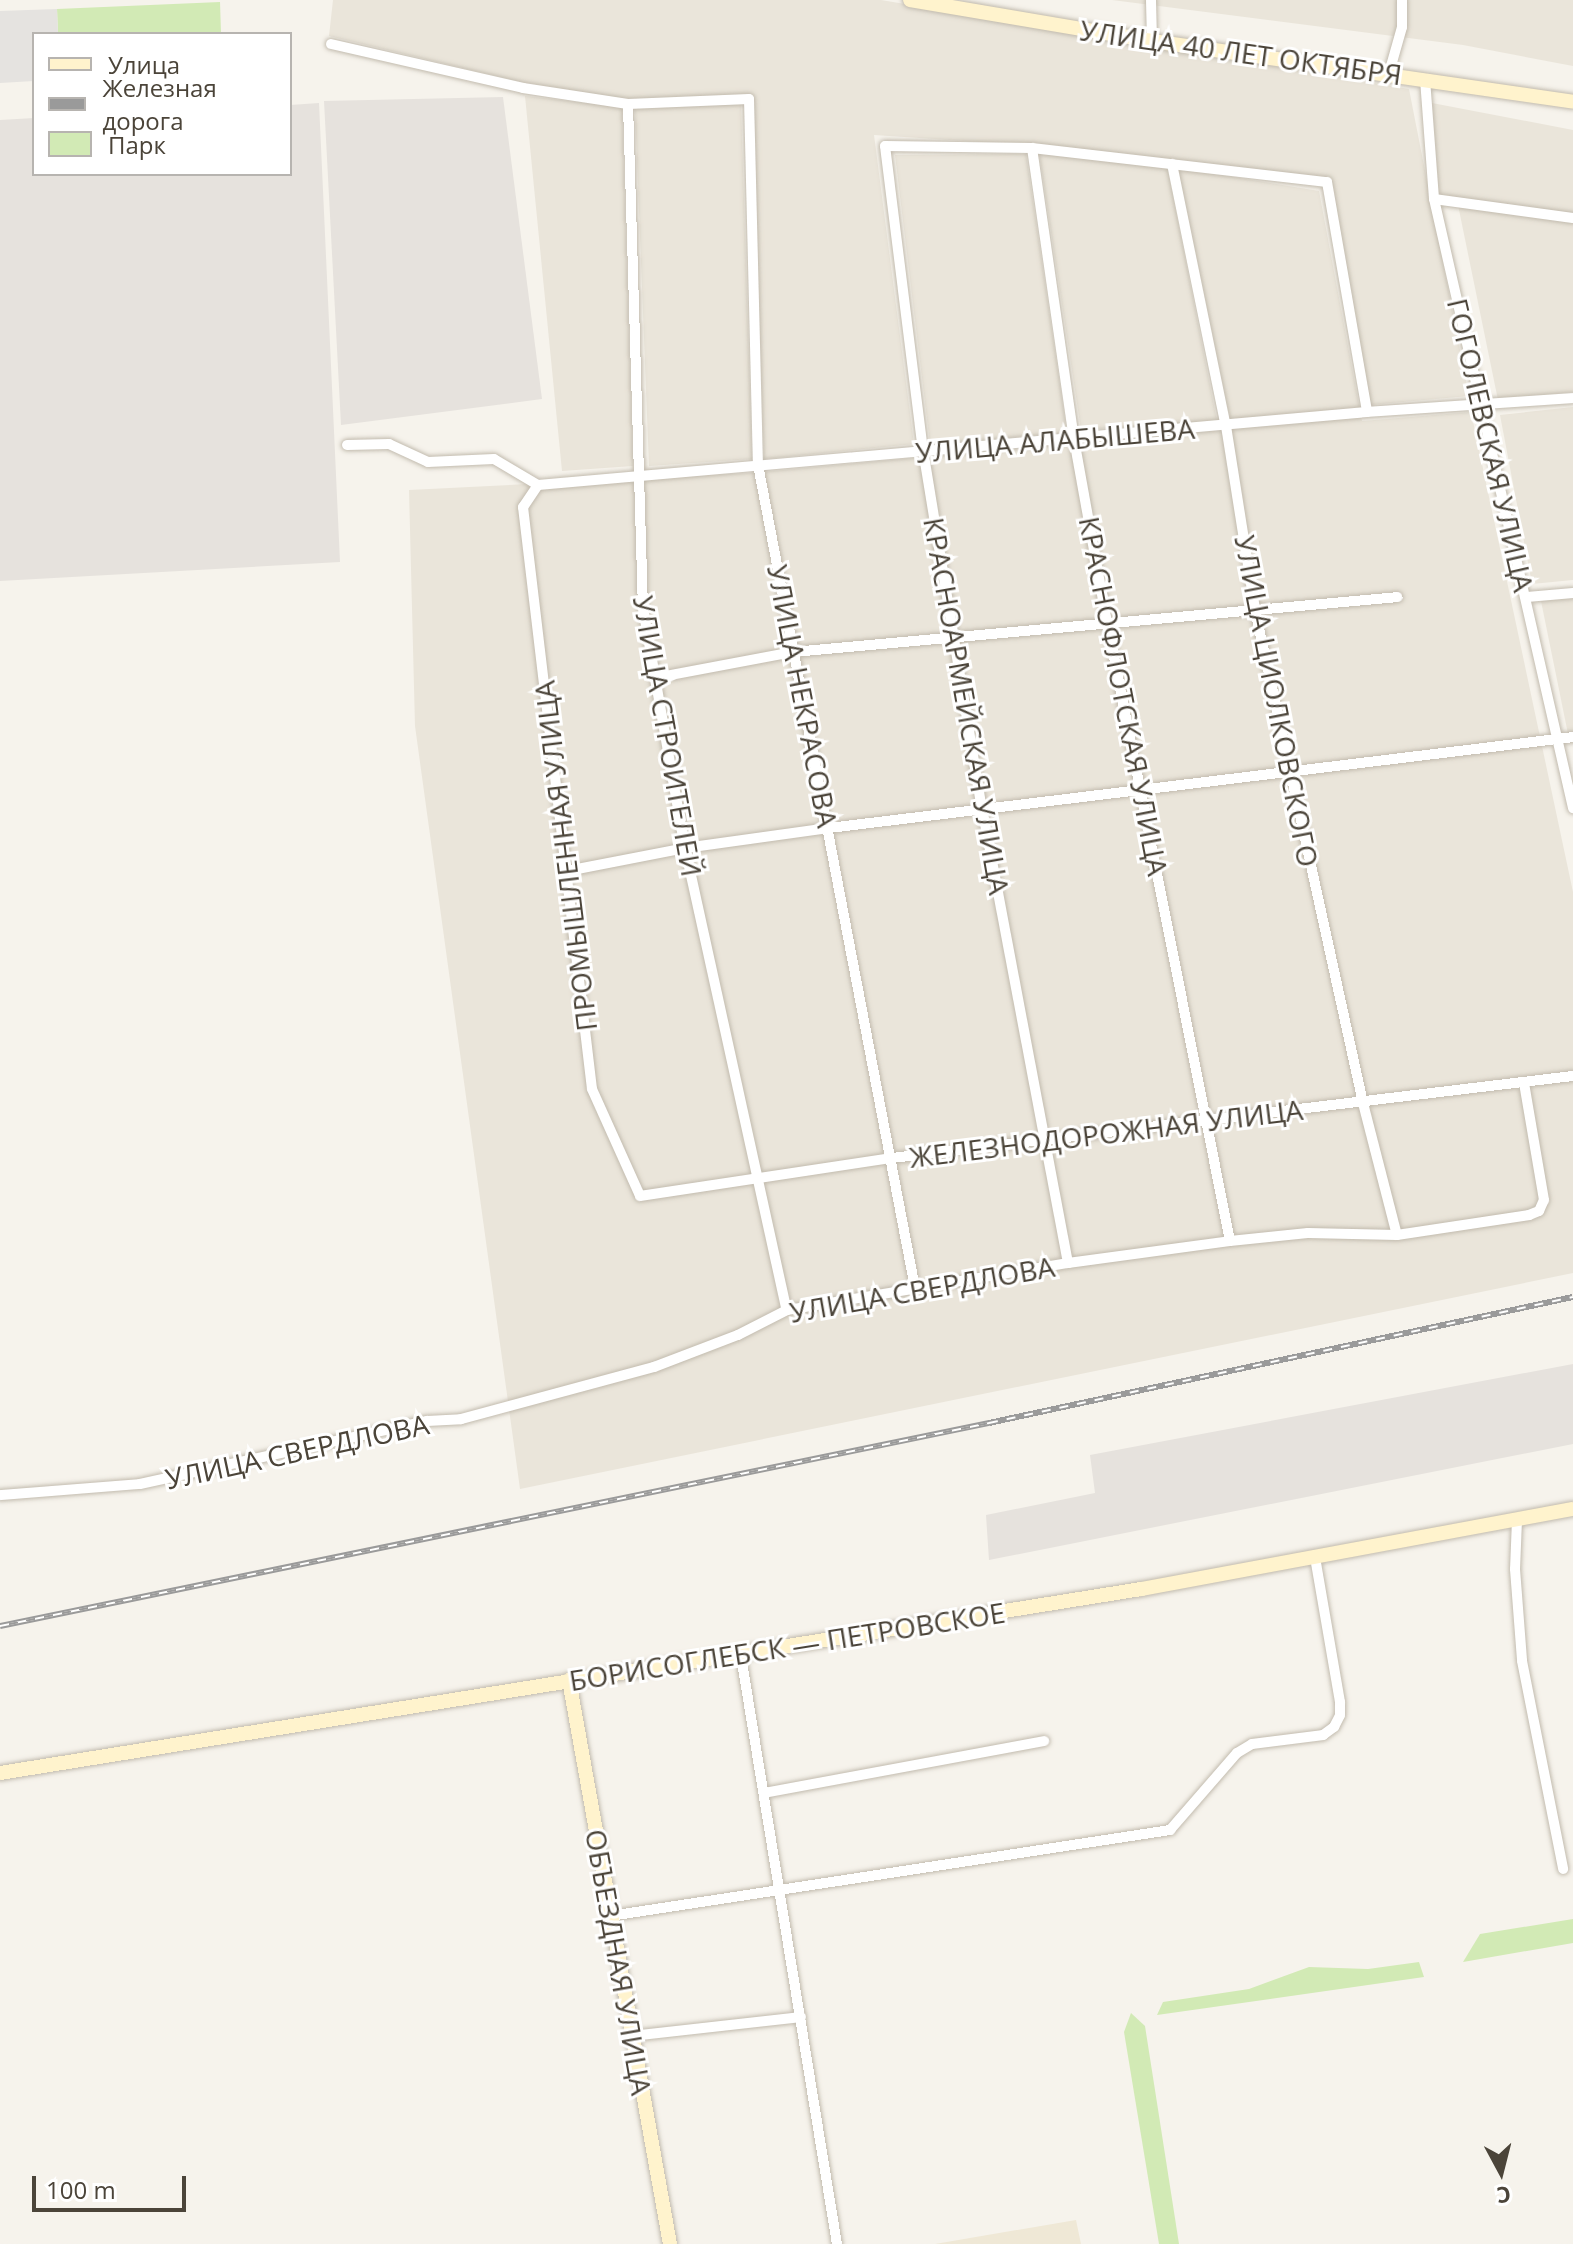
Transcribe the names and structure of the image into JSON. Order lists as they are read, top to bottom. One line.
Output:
{"streets":{"street":["УЛИЦА 40 ЛЕТ ОКТЯБРЯ","УЛИЦА АЛАБЫШЕВА","ГОГОЛЕВСКАЯ УЛИЦА","УЛИЦА НЕКРАСОВА","КРАСНОФЛОТСКАЯ УЛИЦА","УЛИЦА ЦИОЛКОВСКОГО","КРАСНОАРМЕЙСКАЯ УЛИЦА","УЛИЦА СТРОИТЕЛЕЙ","ПРОМЫШЛЕННАЯ УЛИЦА","ЖЕЛЕЗНОДОРОЖНАЯ УЛИЦА","УЛИЦА СВЕРДЛОВА","БОРИСОГЛЕБСК — ПЕТРОВСКОЕ","ОБЪЕЗДНАЯ УЛИЦА"]},"crossings":[["УЛИЦА 40 ЛЕТ ОКТЯБРЯ","ГОГОЛЕВСКАЯ УЛИЦА"],["УЛИЦА АЛАБЫШЕВА","ГОГОЛЕВСКАЯ УЛИЦА"],["УЛИЦА АЛАБЫШЕВА","УЛИЦА НЕКРАСОВА"],["УЛИЦА АЛАБЫШЕВА","КРАСНОФЛОТСКАЯ УЛИЦА"],["УЛИЦА АЛАБЫШЕВА","УЛИЦА ЦИОЛКОВСКОГО"],["УЛИЦА АЛАБЫШЕВА","КРАСНОАРМЕЙСКАЯ УЛИЦА"],["УЛИЦА АЛАБЫШЕВА","УЛИЦА СТРОИТЕЛЕЙ"],["УЛИЦА АЛАБЫШЕВА","ПРОМЫШЛЕННАЯ УЛИЦА"],["УЛИЦА НЕКРАСОВА","УЛИЦА СТРОИТЕЛЕЙ"],["УЛИЦА НЕКРАСОВА","ЖЕЛЕЗНОДОРОЖНАЯ УЛИЦА"],["УЛИЦА НЕКРАСОВА","УЛИЦА СВЕРДЛОВА"],["КРАСНОФЛОТСКАЯ УЛИЦА","КРАСНОАРМЕЙСКАЯ УЛИЦА"],["КРАСНОФЛОТСКАЯ УЛИЦА","ЖЕЛЕЗНОДОРОЖНАЯ УЛИЦА"],["КРАСНОФЛОТСКАЯ УЛИЦА","УЛИЦА СВЕРДЛОВА"],["УЛИЦА ЦИОЛКОВСКОГО","ЖЕЛЕЗНОДОРОЖНАЯ УЛИЦА"],["УЛИЦА ЦИОЛКОВСКОГО","УЛИЦА СВЕРДЛОВА"],["КРАСНОАРМЕЙСКАЯ УЛИЦА","ЖЕЛЕЗНОДОРОЖНАЯ УЛИЦА"],["КРАСНОАРМЕЙСКАЯ УЛИЦА","УЛИЦА СВЕРДЛОВА"],["УЛИЦА СТРОИТЕЛЕЙ","ЖЕЛЕЗНОДОРОЖНАЯ УЛИЦА"],["УЛИЦА СТРОИТЕЛЕЙ","УЛИЦА СВЕРДЛОВА"],["ПРОМЫШЛЕННАЯ УЛИЦА","ЖЕЛЕЗНОДОРОЖНАЯ УЛИЦА"],["ЖЕЛЕЗНОДОРОЖНАЯ УЛИЦА","УЛИЦА СВЕРДЛОВА"],["БОРИСОГЛЕБСК — ПЕТРОВСКОЕ","ОБЪЕЗДНАЯ УЛИЦА"]],"legend":["Улица","Железная дорога","Парк"],"scale_bar":"100 m","north":"bottom"}
